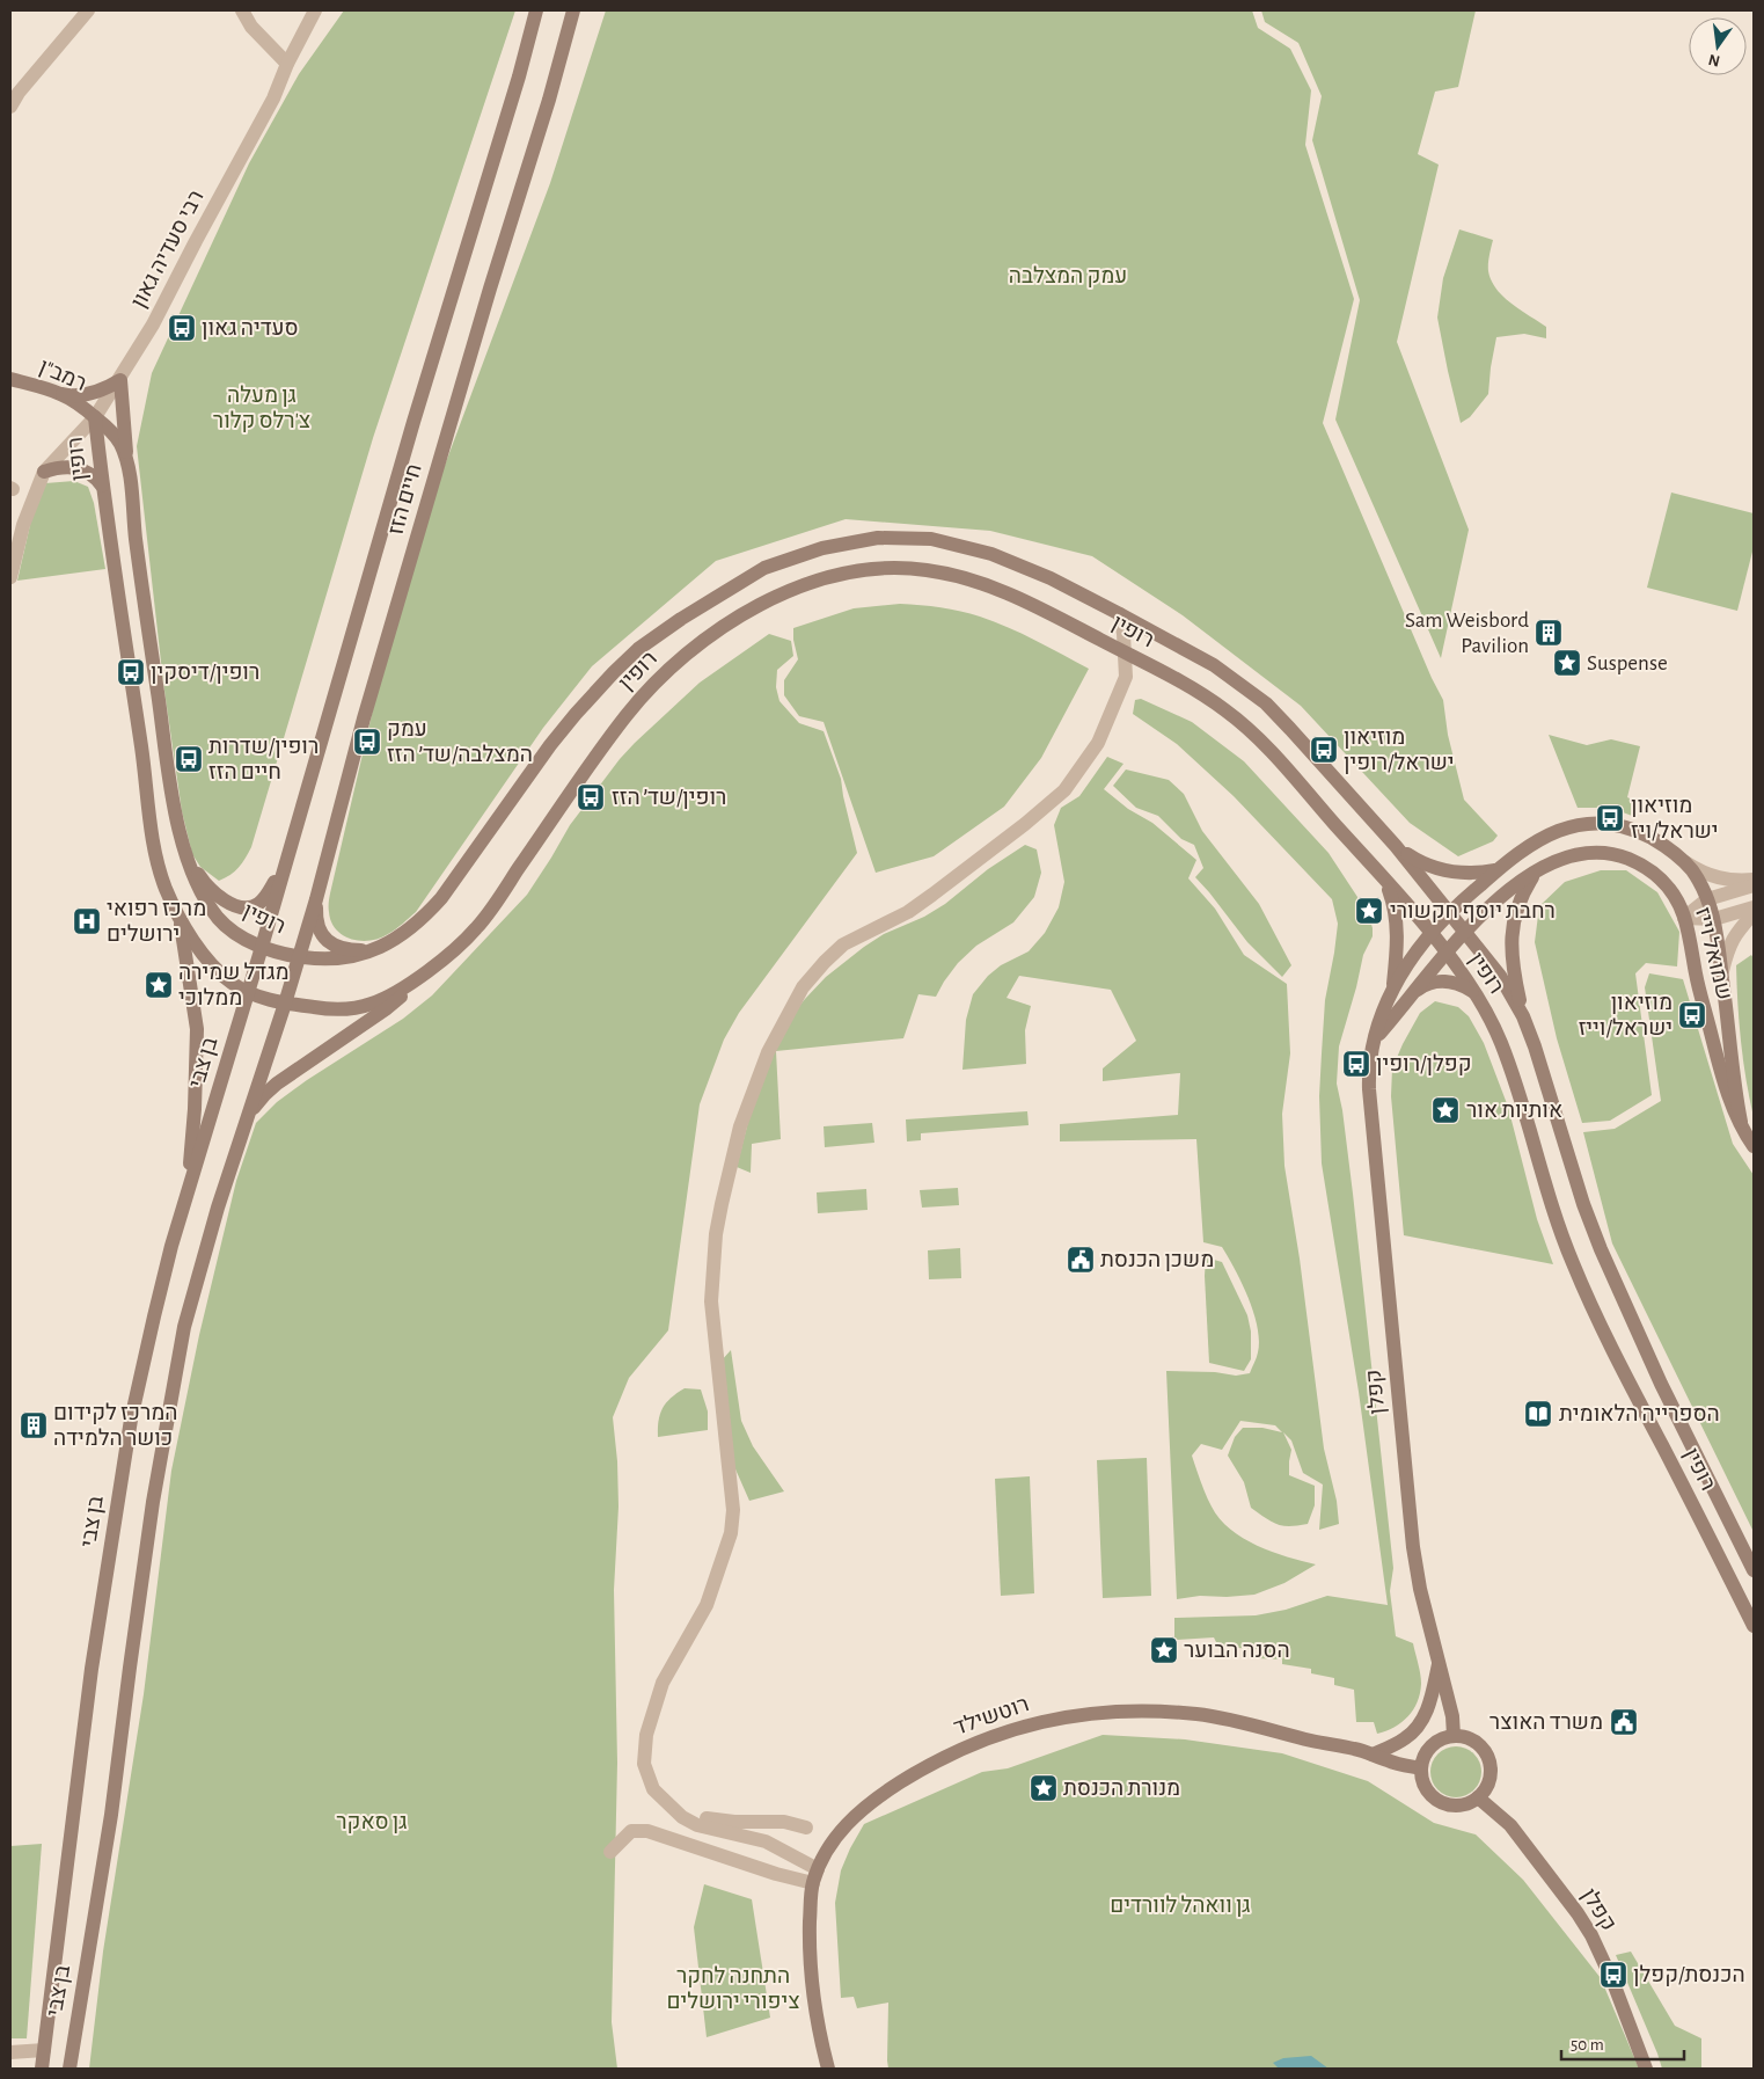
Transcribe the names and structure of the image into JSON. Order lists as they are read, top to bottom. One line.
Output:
{"streets":{"street":["רבי סעדיה גאון","רמב\"ן","רופין","חיים הזז","שמואל וייז","בן צבי","קפלן","רוטשילד"]},"crossings":[["רבי סעדיה גאון","רמב\"ן"],["רבי סעדיה גאון","רופין"],["רמב\"ן","רופין"],["רופין","חיים הזז"],["רופין","שמואל וייז"],["רופין","בן צבי"],["רופין","קפלן"],["חיים הזז","בן צבי"],["שמואל וייז","קפלן"],["קפלן","רוטשילד"]],"parks":["עמק המצלבה","גן מעלה צ'רלס קלור","גן סאקר","גן וואהל לוורדים","התחנה לחקר ציפורי ירושלים"],"places":{"bus stop":["סעדיה גאון","רופין/דיסקין","עמק המצלבה/שד׳ הזז","מוזיאון ישראל/רופין","רופין/שדרות חיים הזז","רופין/שד׳ הזז","מוזיאון ישראל/ויז","מוזיאון ישראל/וייז","קפלן/רופין","הכנסת/קפלן"],"building":["Sam Weisbord Pavilion","המרכז לקידום כושר הלמידה"],"place":["Suspense","רחבת יוסף חקשורי","מגדל שמירה ממלוכי","אותיות אור","הסנה הבוער","מנורת הכנסת"],"hospital":["מרכז רפואי ירושלים"],"public building":["משכן הכנסת","משרד האוצר"],"library":["הספרייה הלאומית"]},"scale_bar":"50 m","north":"bottom"}
